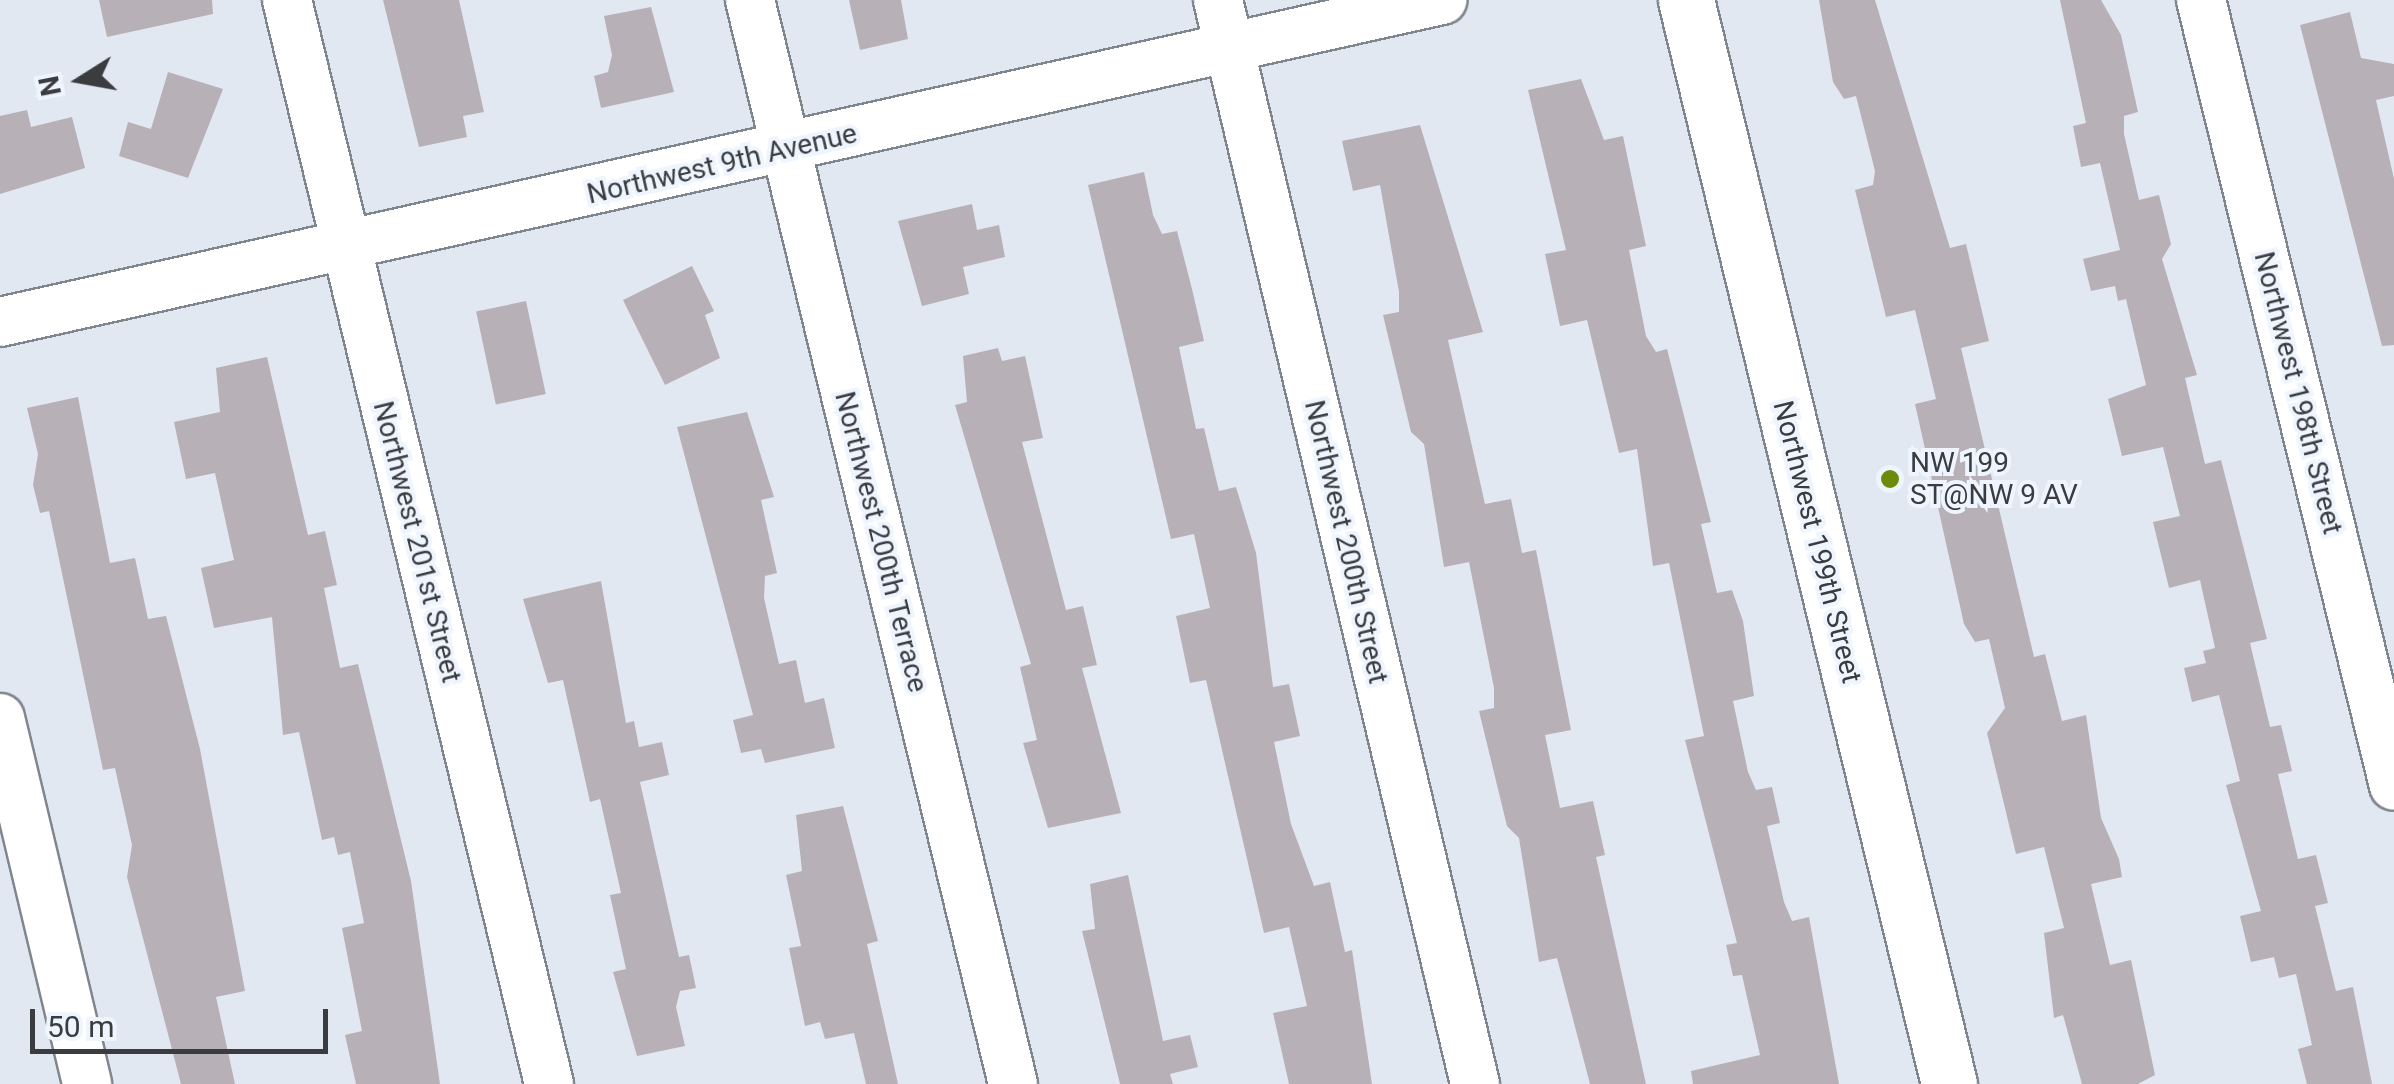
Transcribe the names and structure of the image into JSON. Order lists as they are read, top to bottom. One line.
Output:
{"streets":{"main road":["Northwest 199th Street"],"street":["Northwest 9th Avenue","Northwest 198th Street","Northwest 201st Street","Northwest 200th Terrace","Northwest 200th Street"]},"crossings":[["Northwest 9th Avenue","Northwest 201st Street"],["Northwest 9th Avenue","Northwest 200th Terrace"],["Northwest 9th Avenue","Northwest 200th Street"]],"places":["NW 199 ST@NW 9 AV"],"scale_bar":"50 m","north":"left"}
